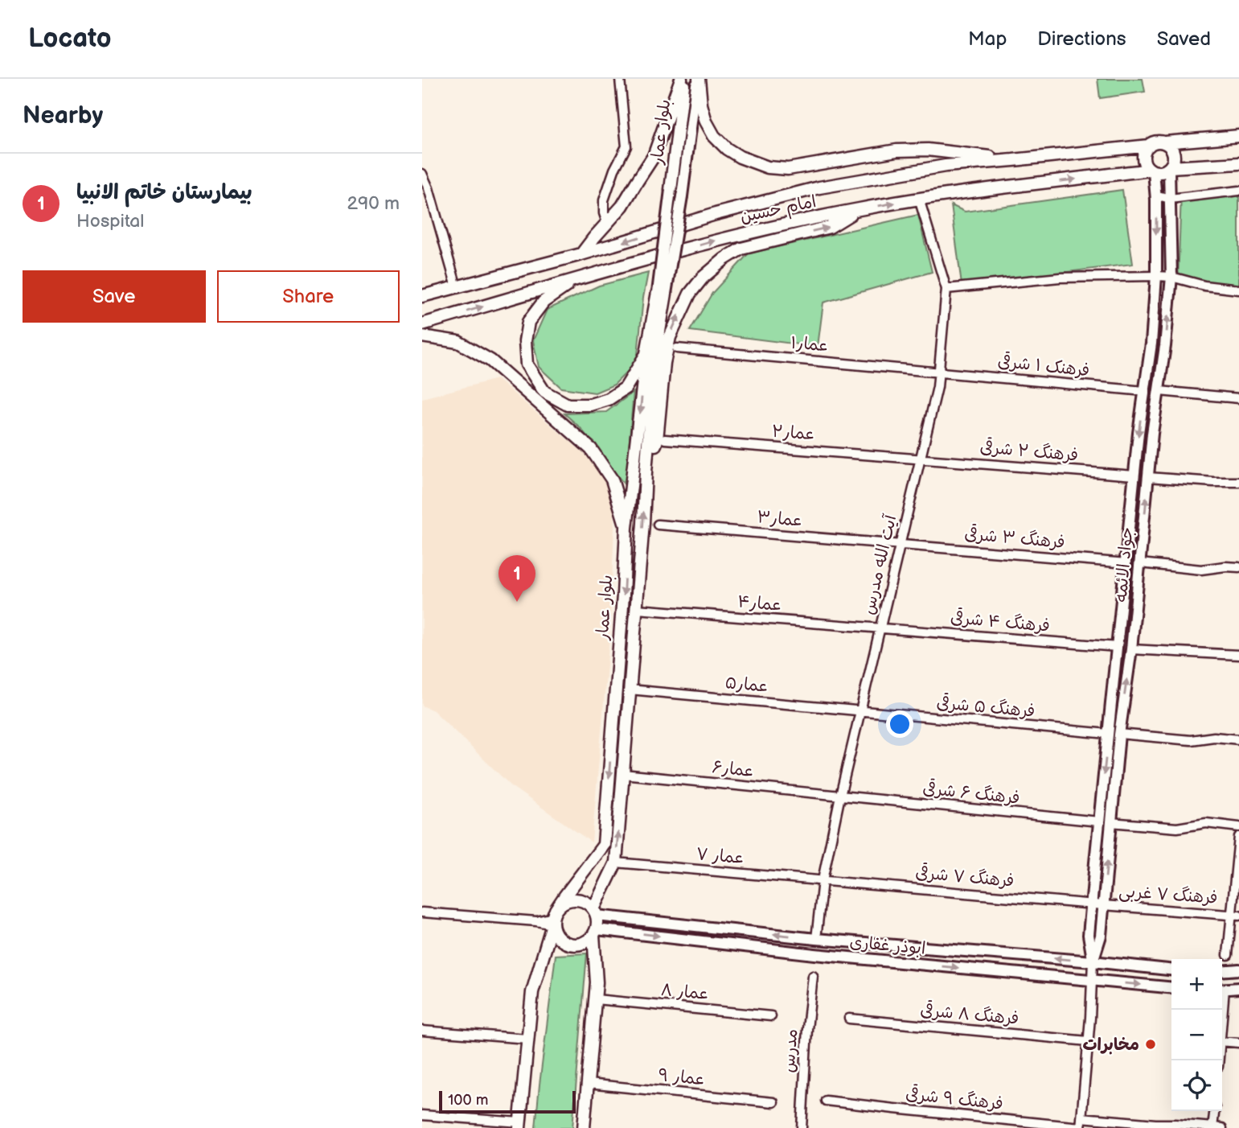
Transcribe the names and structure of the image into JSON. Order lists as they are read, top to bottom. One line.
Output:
{"streets":{"main road":["بلوار عمار","امام حسین"],"street":["عمار۱","فرهنک ۱ شرقی","عمار۲","فرهنگ ۲ شرقی","عمار۳","فرهنگ ۳ شرقی","آیت الله مدرس","جواد الائمه","عمار۴","فرهنگ ۴ شرقی","عمار۵","فرهنگ ۵ شرقی","عمار۶","فرهنگ ۶ شرقی","عمار ۷","فرهنگ ۷ شرقی","فرهنگ ۷ غربی","ابوذر غفاری","عمار ۸","فرهنگ ۸ شرقی","مدرس","عمار ۹","فرهنگ ۹ شرقی"]},"crossings":[["بلوار عمار","عمار۴"],["بلوار عمار","عمار۵"],["بلوار عمار","عمار۶"],["بلوار عمار","عمار ۷"],["بلوار عمار","ابوذر غفاری"],["امام حسین","آیت الله مدرس"],["امام حسین","جواد الائمه"],["عمار۱","فرهنک ۱ شرقی"],["عمار۱","آیت الله مدرس"],["فرهنک ۱ شرقی","آیت الله مدرس"],["فرهنک ۱ شرقی","جواد الائمه"],["عمار۲","فرهنگ ۲ شرقی"],["عمار۲","آیت الله مدرس"],["فرهنگ ۲ شرقی","آیت الله مدرس"],["فرهنگ ۲ شرقی","جواد الائمه"],["عمار۳","فرهنگ ۳ شرقی"],["عمار۳","آیت الله مدرس"],["فرهنگ ۳ شرقی","آیت الله مدرس"],["فرهنگ ۳ شرقی","جواد الائمه"],["آیت الله مدرس","عمار۴"],["آیت الله مدرس","فرهنگ ۴ شرقی"],["آیت الله مدرس","عمار۵"],["آیت الله مدرس","فرهنگ ۵ شرقی"],["آیت الله مدرس","عمار۶"],["آیت الله مدرس","فرهنگ ۶ شرقی"],["آیت الله مدرس","عمار ۷"],["آیت الله مدرس","فرهنگ ۷ شرقی"],["آیت الله مدرس","ابوذر غفاری"],["جواد الائمه","فرهنگ ۴ شرقی"],["جواد الائمه","فرهنگ ۵ شرقی"],["جواد الائمه","فرهنگ ۶ شرقی"],["جواد الائمه","فرهنگ ۷ شرقی"],["جواد الائمه","فرهنگ ۷ غربی"],["جواد الائمه","ابوذر غفاری"],["جواد الائمه","فرهنگ ۸ شرقی"],["جواد الائمه","فرهنگ ۹ شرقی"],["عمار۴","فرهنگ ۴ شرقی"],["عمار۵","فرهنگ ۵ شرقی"],["عمار۶","فرهنگ ۶ شرقی"],["عمار ۷","فرهنگ ۷ شرقی"],["فرهنگ ۷ شرقی","فرهنگ ۷ غربی"]],"places":["مخابرات"],"scale_bar":"100 m","page":{"header":"Locato","nav":["Map","Directions","Saved"],"heading":"Nearby","list":[{"mark":"1","name":"بیمارستان خاتم الانبیا","note":"Hospital","value":"290 m"}],"buttons":["Save","Share"],"pins":"1","map_buttons":["+","−"],"scale":"100 m"}}
